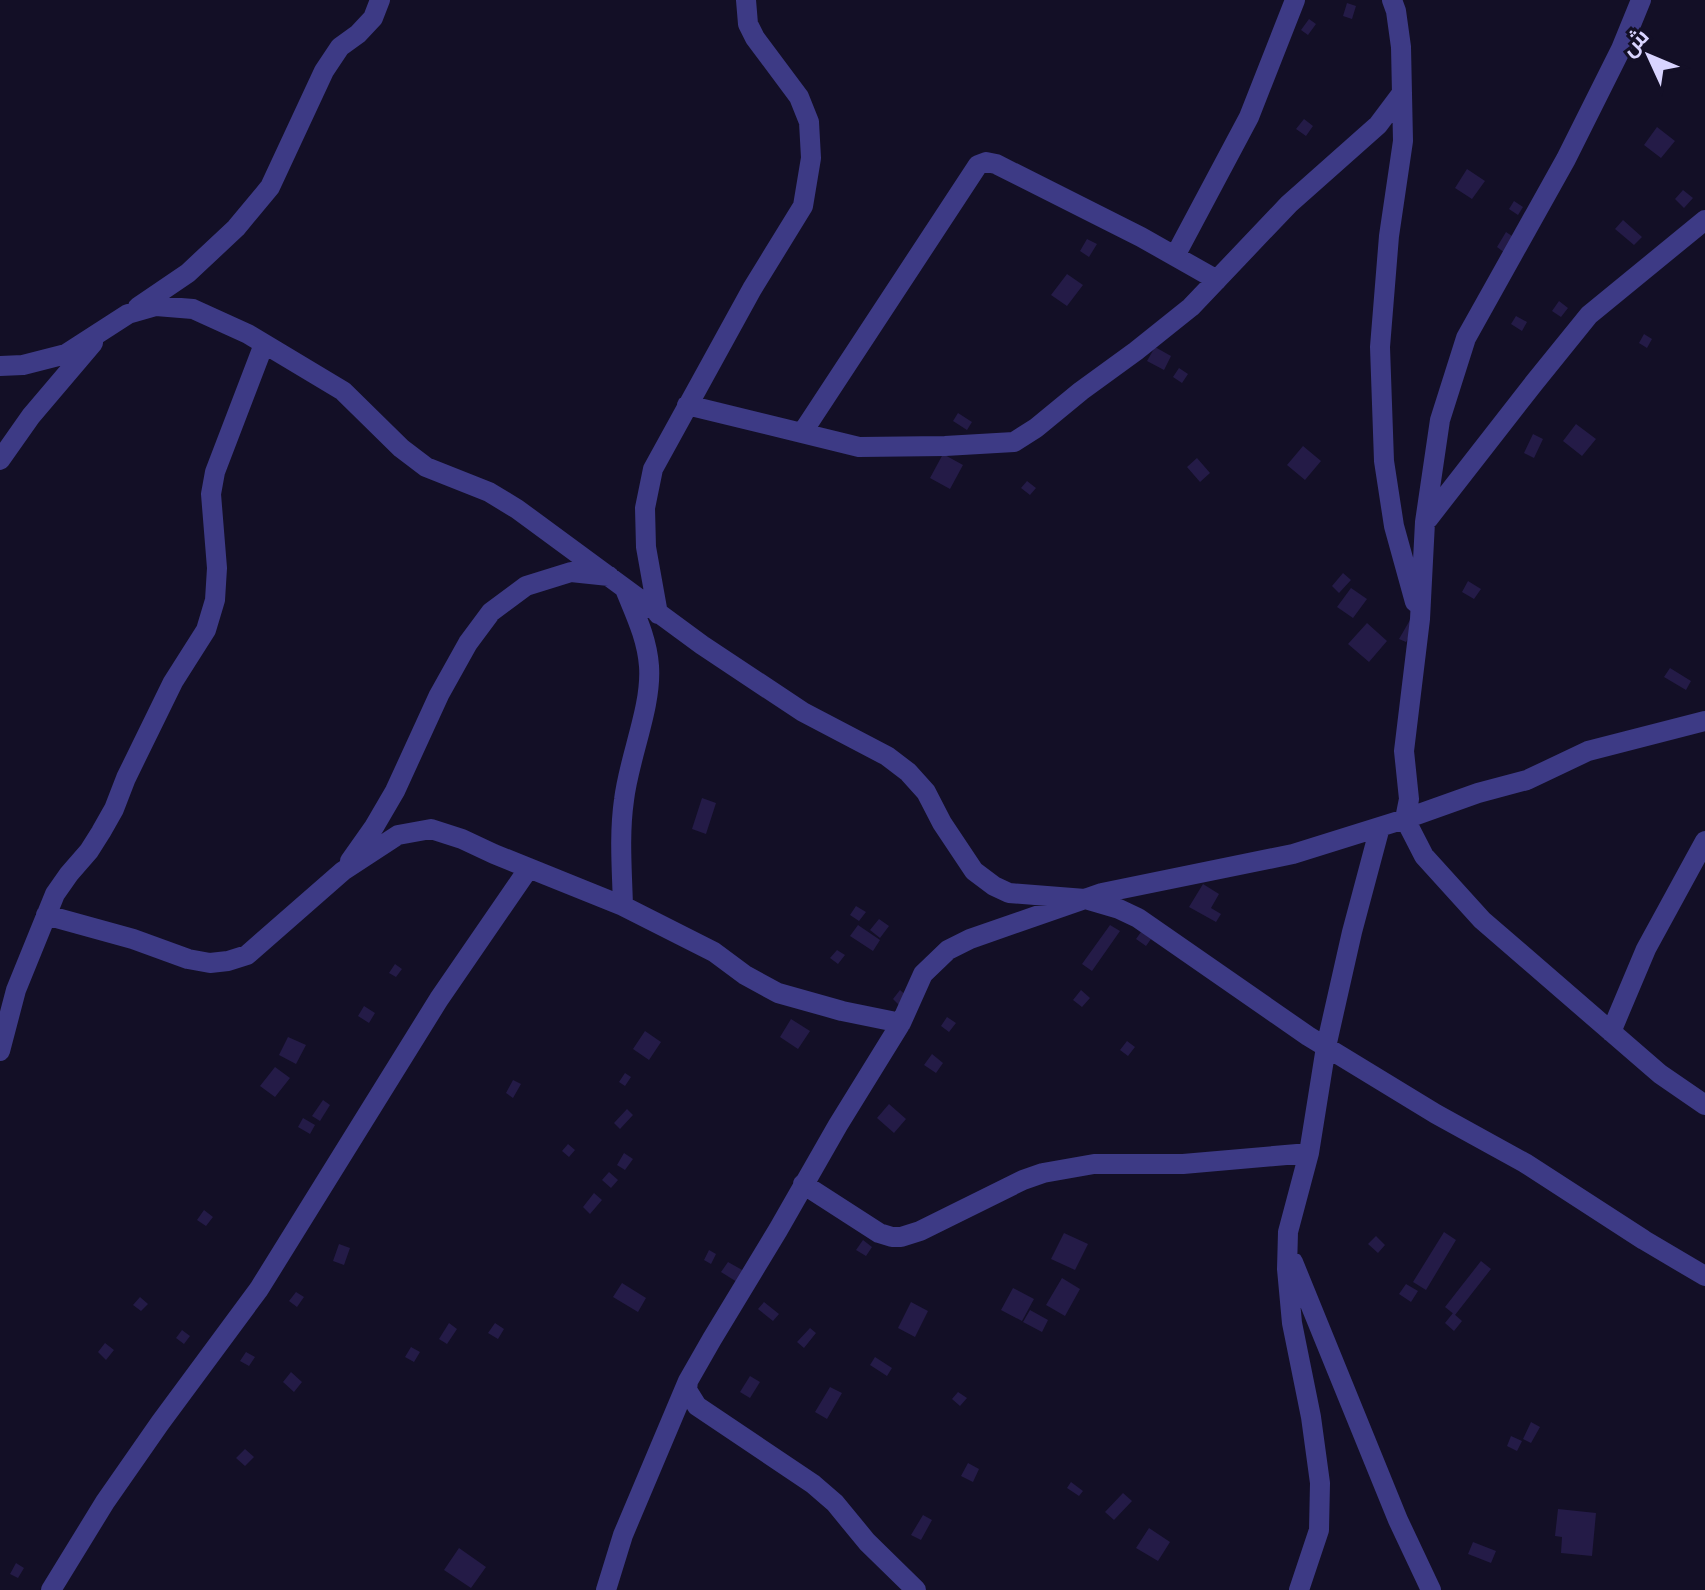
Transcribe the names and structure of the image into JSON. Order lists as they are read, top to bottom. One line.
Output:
{"north":"top left"}
